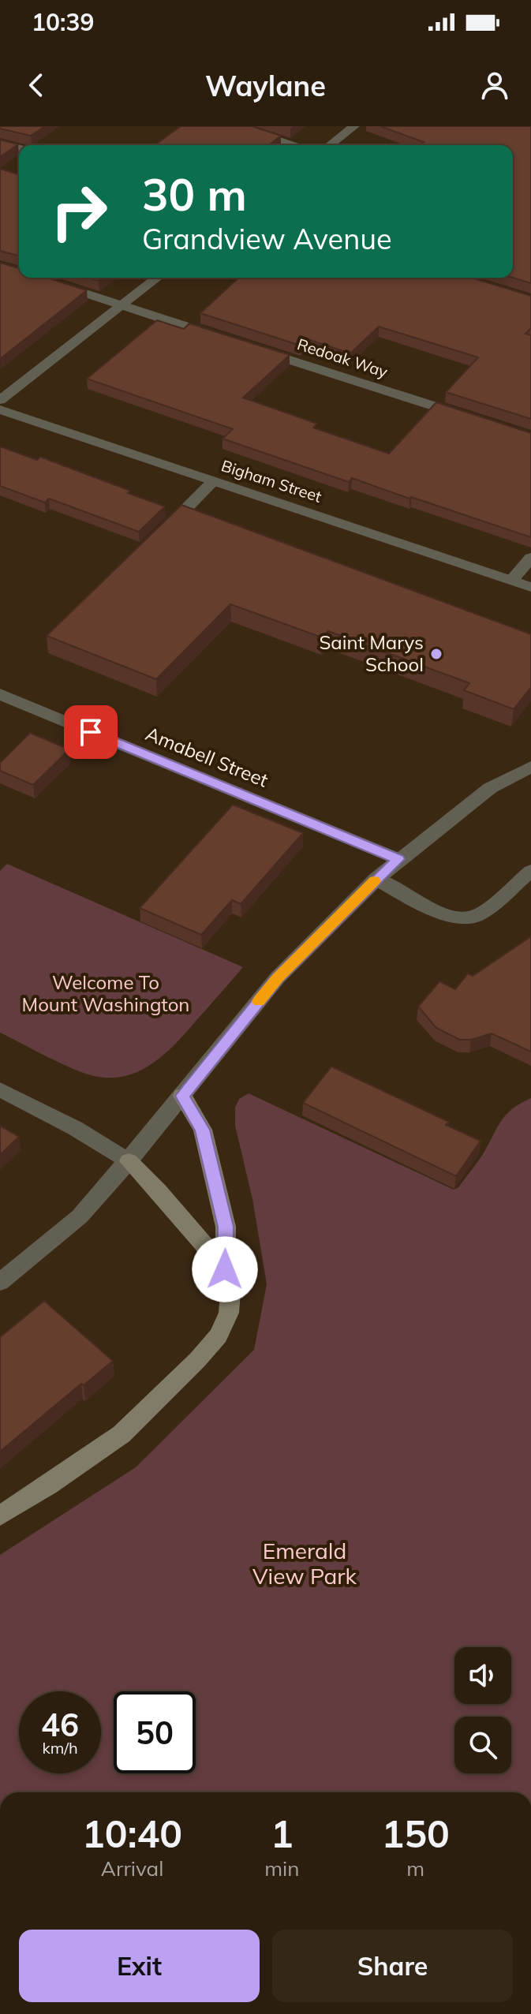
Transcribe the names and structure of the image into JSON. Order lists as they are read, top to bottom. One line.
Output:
{"streets":{"street":["Redoak Way","Bigham Street","Amabell Street"]},"parks":["Welcome To Mount Washington","Emerald View Park"],"places":["Saint Marys School"],"page":{"status":"10:39","header":"Waylane","turn":["30 m","Grandview Avenue"],"speed":"46 km/h","limit":"50","eta":["10:40","Arrival","1","min","150","m"],"buttons":["Exit","Share"]}}
